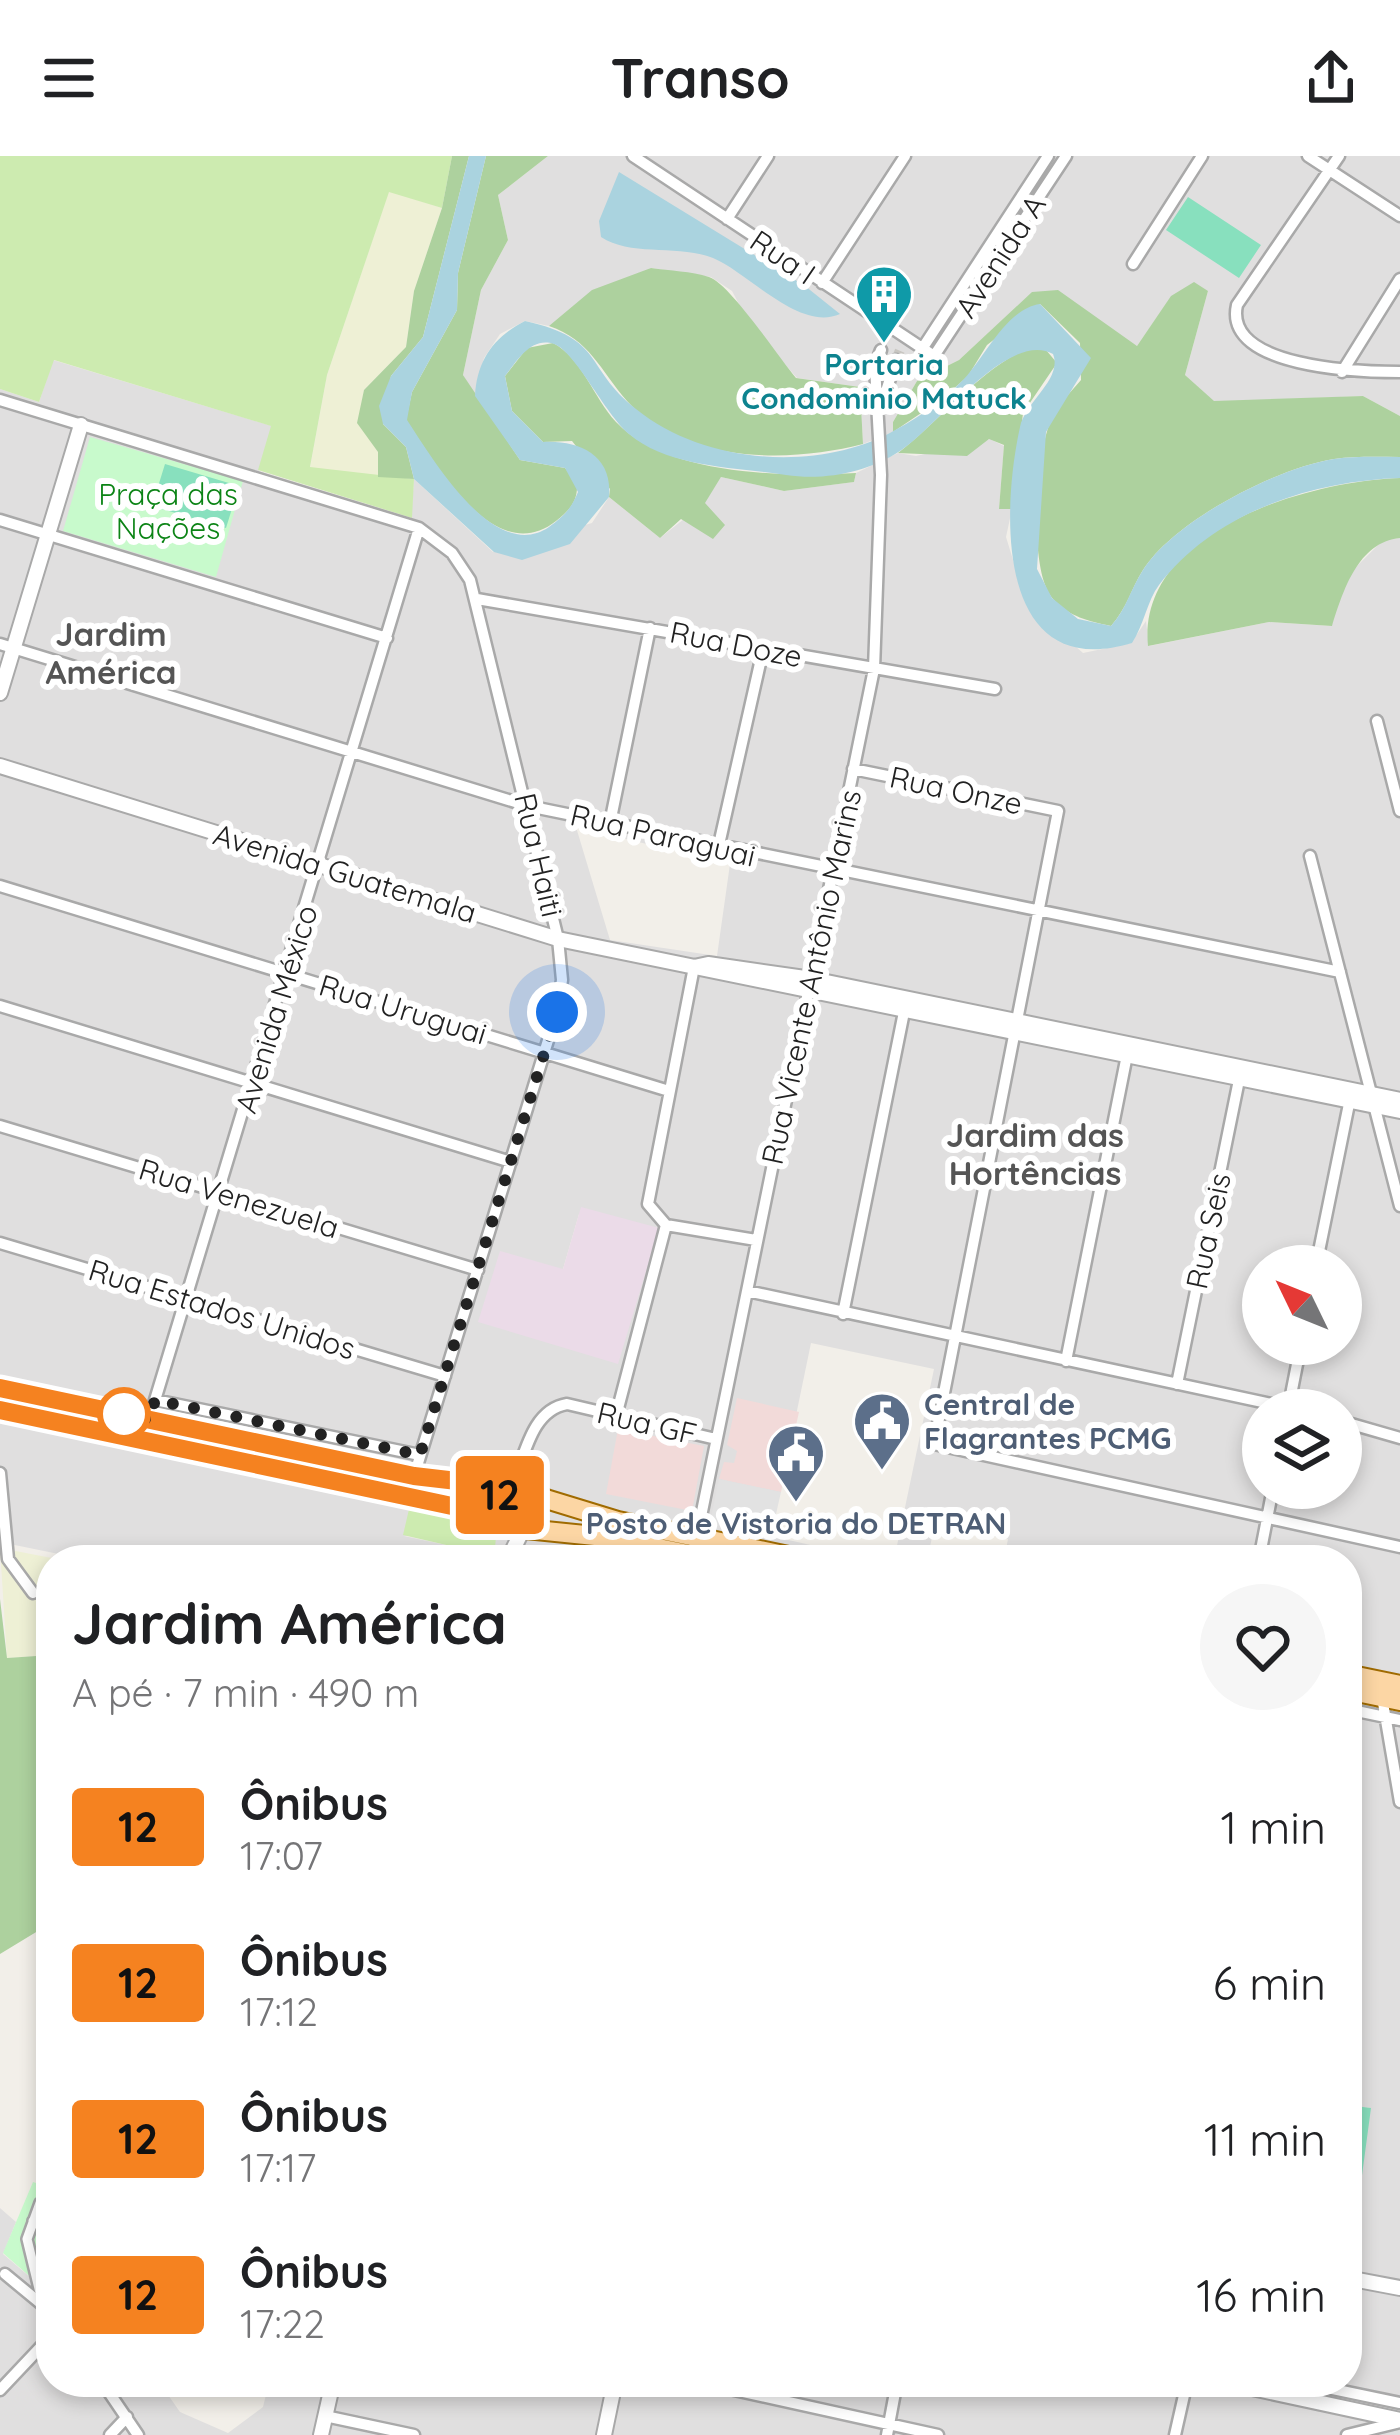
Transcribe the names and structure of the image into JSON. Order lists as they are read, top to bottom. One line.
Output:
{"streets":{"street":["Avenida A","Rua I","Rua Doze","Rua Onze","Rua Paraguai","Rua Haiti","Avenida Guatemala","Rua Vicente Antônio Marins","Avenida México","Rua Uruguai","Rua Venezuela","Rua Seis","Rua Estados Unidos","Rua GF"]},"crossings":[["Avenida A","Rua I"],["Rua I","Rua Vicente Antônio Marins"],["Rua Doze","Rua Haiti"],["Rua Doze","Rua Vicente Antônio Marins"],["Rua Onze","Rua Paraguai"],["Rua Onze","Rua Vicente Antônio Marins"],["Rua Paraguai","Rua Haiti"],["Rua Paraguai","Rua Vicente Antônio Marins"],["Rua Paraguai","Avenida México"],["Rua Haiti","Avenida Guatemala"],["Rua Haiti","Avenida México"],["Rua Haiti","Rua Uruguai"],["Rua Haiti","Rua Venezuela"],["Rua Haiti","Rua Estados Unidos"],["Avenida Guatemala","Rua Vicente Antônio Marins"],["Avenida Guatemala","Avenida México"],["Rua Vicente Antônio Marins","Rua GF"],["Avenida México","Rua Uruguai"],["Avenida México","Rua Venezuela"],["Avenida México","Rua Estados Unidos"]],"districts":["Jardim América","Jardim das Hortências"],"parks":["Praça das Nações"],"places":{"building":["Portaria Condominio Matuck"],"public building":["Central de Flagrantes PCMG","Posto de Vistoria do DETRAN"]},"lines":["bus line 12"],"north":"top left","page":{"header":"Transo","on_map":"12","heading":["Jardim América","A pé · 7 min · 490 m"],"list":[{"mark":"12","name":"Ônibus","note":"17:07","value":"1 min"},{"mark":"12","name":"Ônibus","note":"17:12","value":"6 min"},{"mark":"12","name":"Ônibus","note":"17:17","value":"11 min"},{"mark":"12","name":"Ônibus","note":"17:22","value":"16 min"}]}}
